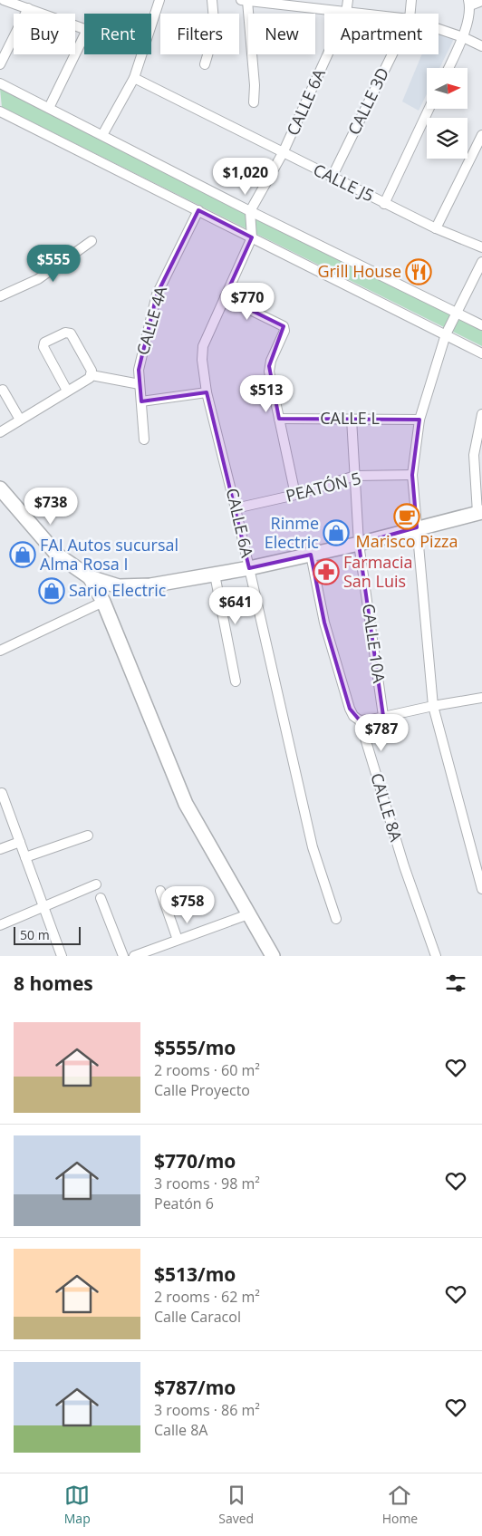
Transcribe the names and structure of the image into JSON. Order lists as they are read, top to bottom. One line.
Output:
{"streets":{"street":["CALLE 3D","CALLE 6A","CALLE J5","CALLE 4A","CALLE L","PEATÓN 5","CALLE 10A","CALLE 8A"]},"crossings":[["CALLE 3D","CALLE J5"],["CALLE 6A","CALLE J5"],["CALLE 6A","PEATÓN 5"],["CALLE L","CALLE 10A"],["PEATÓN 5","CALLE 10A"]],"places":{"restaurant":["Grill House"],"cafe":["Marisco Pizza"],"shop":["Rinme Electric","FAI Autos sucursal Alma Rosa I","Sario Electric"],"pharmacy":["Farmacia San Luis"]},"scale_bar":"50 m","north":"right","page":{"chip":["Buy","Rent","Filters","New","Apartment"],"price":["$1,020","$555","$770","$513","$738","$641","$787","$758"],"scale":"50 m","heading":"8 homes","list":[{"name":"$555/mo","note":"2 rooms · 60 m² · Calle Proyecto"},{"name":"$770/mo","note":"3 rooms · 98 m² · Peatón 6"},{"name":"$513/mo","note":"2 rooms · 62 m² · Calle Caracol"},{"name":"$787/mo","note":"3 rooms · 86 m² · Calle 8A"}],"tabs":["Map","Saved","Home"]}}
